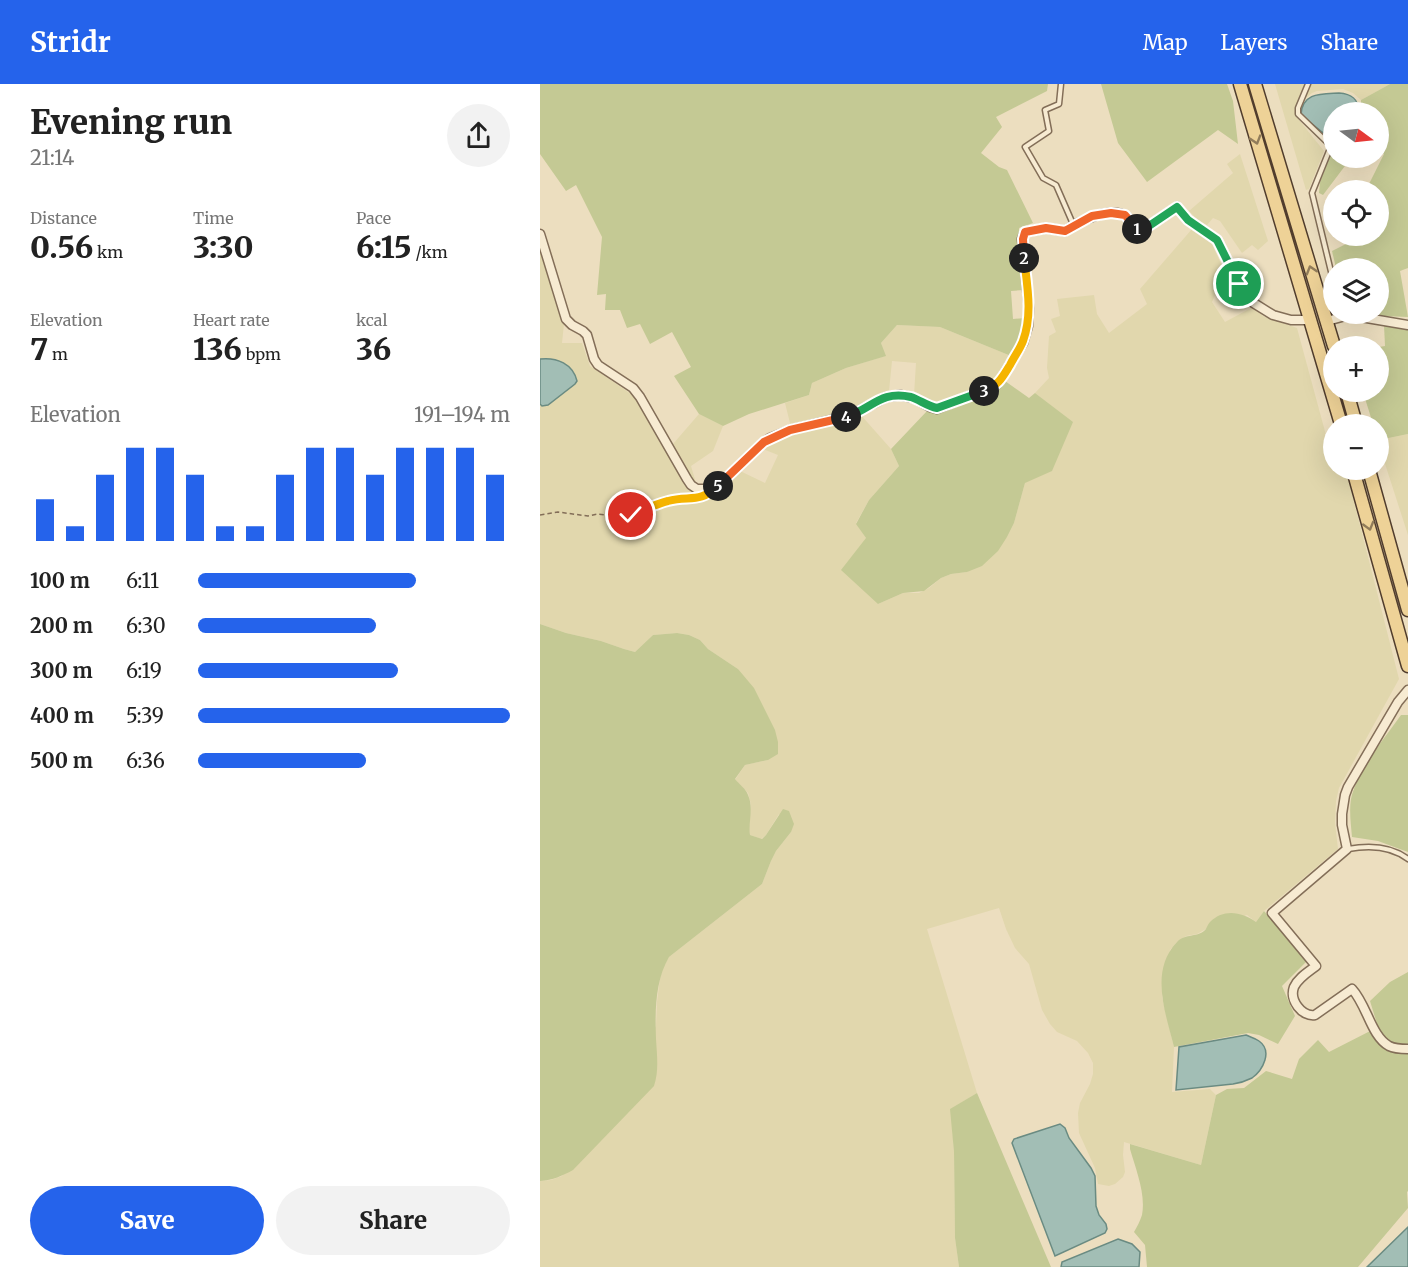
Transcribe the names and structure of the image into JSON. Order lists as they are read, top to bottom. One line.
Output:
{"north":"right","page":{"header":"Stridr","nav":["Map","Layers","Share"],"heading":["Evening run","21:14"],"map_buttons":["+","−"],"stats":[["Distance","0.56 km"],["Time","3:30"],["Pace","6:15 /km"],["Elevation","7 m"],["Heart rate","136 bpm"],["kcal","36"]],"pins":["1","2","3","4","5"],"chart":["Elevation","191–194 m"],"list":[{"name":"100 m","note":"6:11"},{"name":"200 m","note":"6:30"},{"name":"300 m","note":"6:19"},{"name":"400 m","note":"5:39"},{"name":"500 m","note":"6:36"}],"buttons":["Save","Share"]}}
